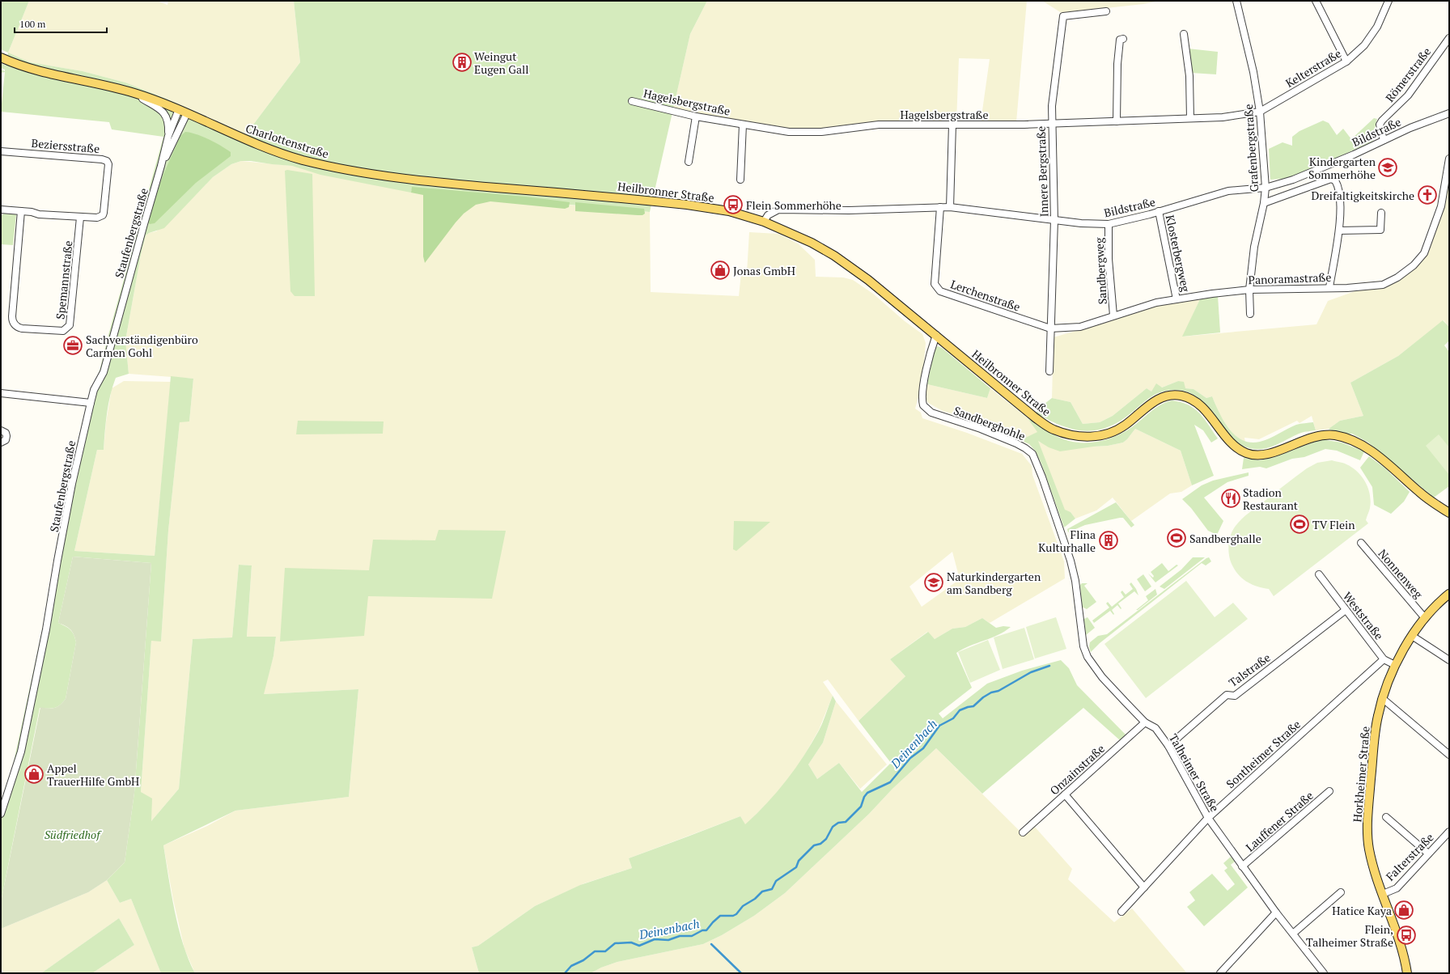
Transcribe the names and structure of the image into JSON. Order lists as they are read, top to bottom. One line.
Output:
{"streets":{"main road":["Charlottenstraße","Heilbronner Straße","Horkheimer Straße"],"street":["Kelterstraße","Römerstraße","Hagelsbergstraße","Bildstraße","Beziersstraße","Grafenbergstraße","Innere Bergstraße","Staufenbergstraße","Klosterbergweg","Sandbergweg","Panoramastraße","Spemannstraße","Lerchenstraße","Sandberghohle","Nonnenweg","Weststraße","Talstraße","Sontheimer Straße","Onzainstraße","Talheimer Straße","Lauffener Straße","Falterstraße"]},"crossings":[["Kelterstraße","Hagelsbergstraße"],["Kelterstraße","Grafenbergstraße"],["Römerstraße","Bildstraße"],["Hagelsbergstraße","Grafenbergstraße"],["Hagelsbergstraße","Innere Bergstraße"],["Bildstraße","Grafenbergstraße"],["Bildstraße","Innere Bergstraße"],["Bildstraße","Heilbronner Straße"],["Bildstraße","Klosterbergweg"],["Bildstraße","Sandbergweg"],["Bildstraße","Lerchenstraße"],["Charlottenstraße","Heilbronner Straße"],["Charlottenstraße","Staufenbergstraße"],["Beziersstraße","Spemannstraße"],["Grafenbergstraße","Panoramastraße"],["Innere Bergstraße","Panoramastraße"],["Innere Bergstraße","Lerchenstraße"],["Heilbronner Straße","Sandberghohle"],["Klosterbergweg","Panoramastraße"],["Sandbergweg","Panoramastraße"],["Panoramastraße","Lerchenstraße"],["Sandberghohle","Talheimer Straße"],["Nonnenweg","Horkheimer Straße"],["Weststraße","Talstraße"],["Weststraße","Sontheimer Straße"],["Weststraße","Horkheimer Straße"],["Talstraße","Talheimer Straße"],["Sontheimer Straße","Talheimer Straße"],["Onzainstraße","Talheimer Straße"],["Talheimer Straße","Lauffener Straße"],["Horkheimer Straße","Falterstraße"]],"water":["Deinenbach"],"parks":["Südfriedhof"],"places":{"building":["Weingut Eugen Gall","Flina Kulturhalle"],"school or university":["Kindergarten Sommerhöhe","Naturkindergarten am Sandberg"],"church":["Dreifaltigkeitskirche"],"bus stop":["Flein Sommerhöhe","Flein, Talheimer Straße"],"shop":["Jonas GmbH","Appel TrauerHilfe GmbH","Hatice Kaya"],"office":["Sachverständigenbüro Carmen Gohl"],"restaurant":["Stadion Restaurant"],"sports":["TV Flein","Sandberghalle"]},"scale_bar":"100 m"}
